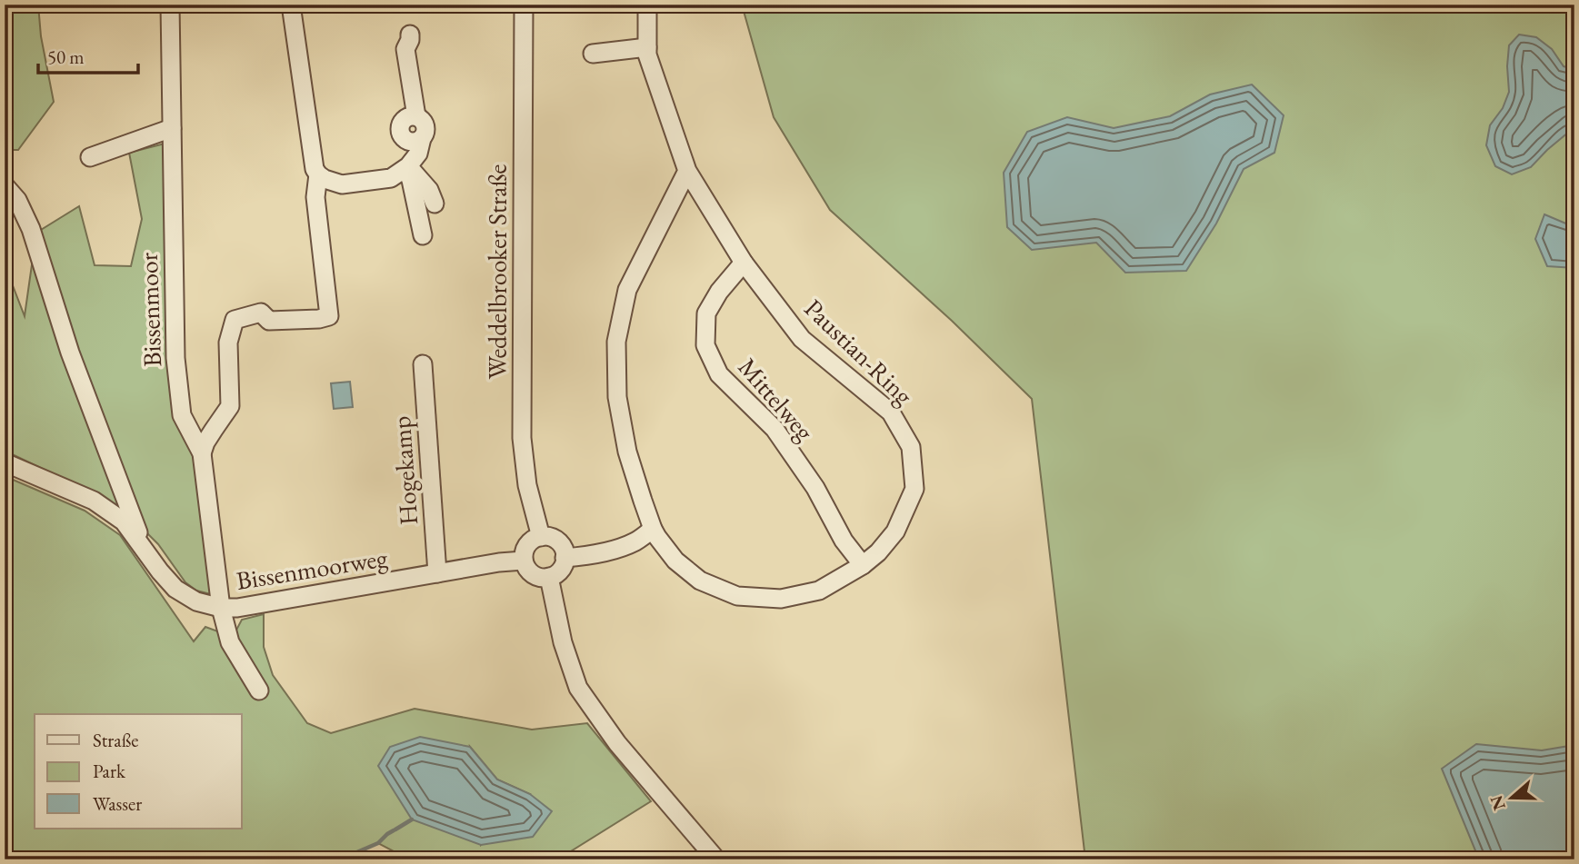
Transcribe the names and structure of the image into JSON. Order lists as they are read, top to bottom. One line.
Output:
{"streets":{"street":["Weddelbrooker Straße","Bissenmoor","Paustian-Ring","Mittelweg","Hogekamp","Bissenmoorweg"]},"crossings":[["Weddelbrooker Straße","Bissenmoorweg"],["Bissenmoor","Bissenmoorweg"],["Paustian-Ring","Mittelweg"],["Hogekamp","Bissenmoorweg"]],"legend":["Straße","Park","Wasser"],"scale_bar":"50 m","north":"left"}
